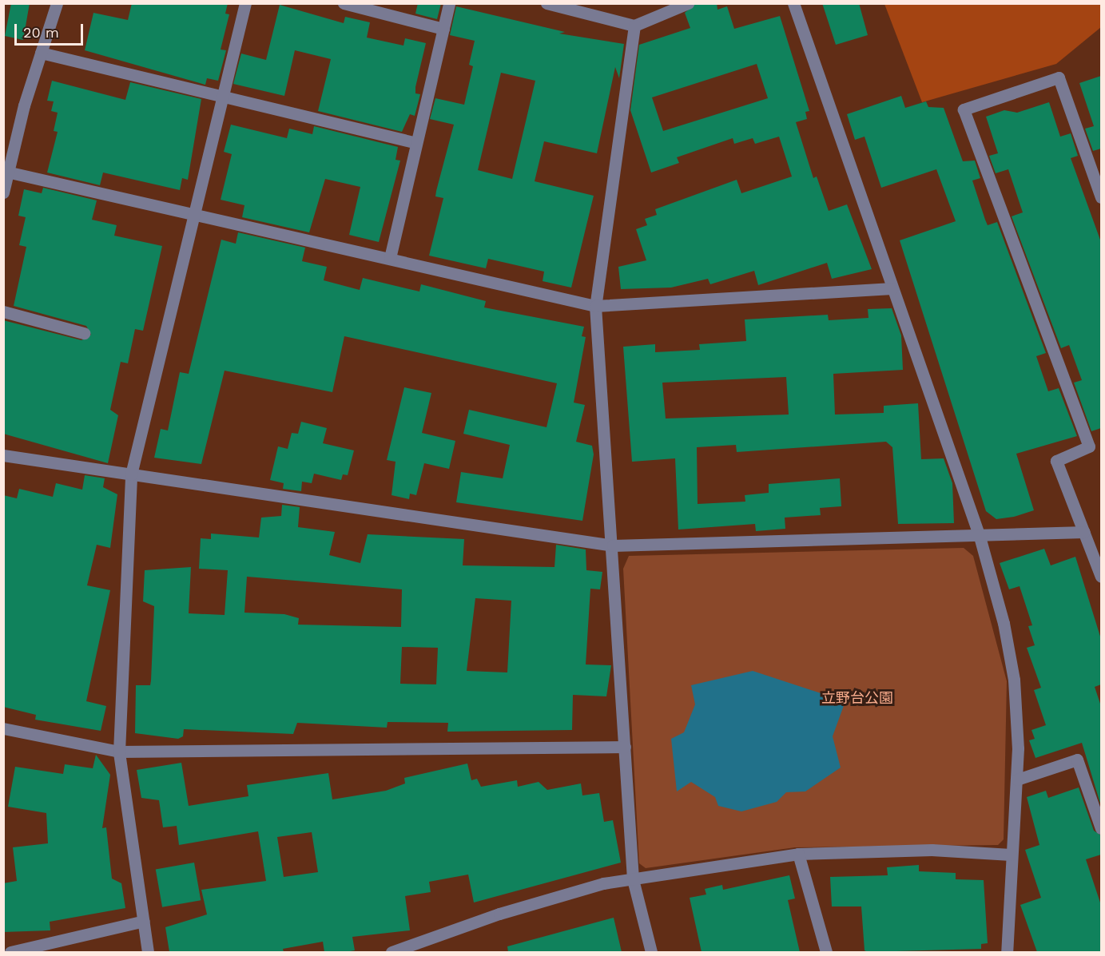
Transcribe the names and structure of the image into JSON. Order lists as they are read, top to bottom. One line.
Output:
{"parks":["立野台公園"],"scale_bar":"20 m"}
